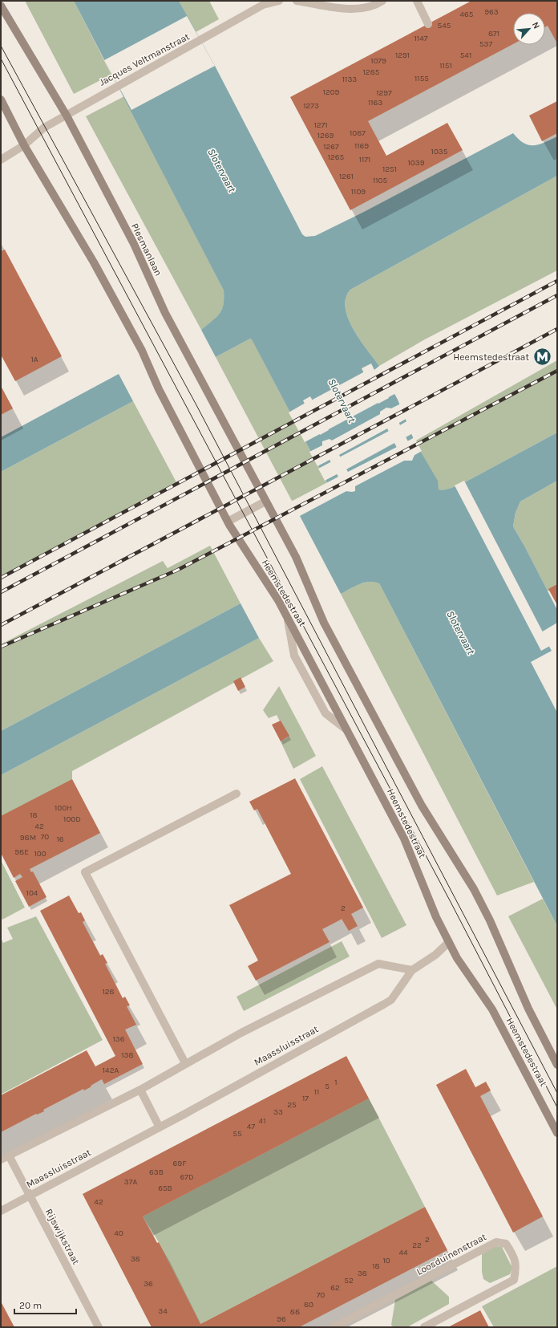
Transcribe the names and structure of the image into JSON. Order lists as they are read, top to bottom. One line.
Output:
{"streets":{"street":["Jacques Veltmanstraat","Plesmanlaan","Heemstedestraat","Maassluisstraat","Rijswijkstraat","Loosduinenstraat"]},"crossings":[["Jacques Veltmanstraat","Plesmanlaan"],["Heemstedestraat","Maassluisstraat"],["Maassluisstraat","Rijswijkstraat"]],"water":["Slotervaart"],"places":{"metro station":["Heemstedestraat"]},"house_numbers":["963","465","545","871","1147","537","1291","541","1079","1151","1285","1155","1133","1209","1297","1163","1273","1271","1087","1269","1169","1267","1035","1265","1171","1039","1251","1261","1105","1109","1A","100H","18","100D","42","70","98M","16","98E","100","104","2","128","136","138","142A","1","5","11","17","25","33","41","47","55","69F","63B","67D","37A","65B","42","40","2","22","44","38","10","18","38","52","36","62","70","80","34","88","96"],"scale_bar":"20 m","north":"top right"}
